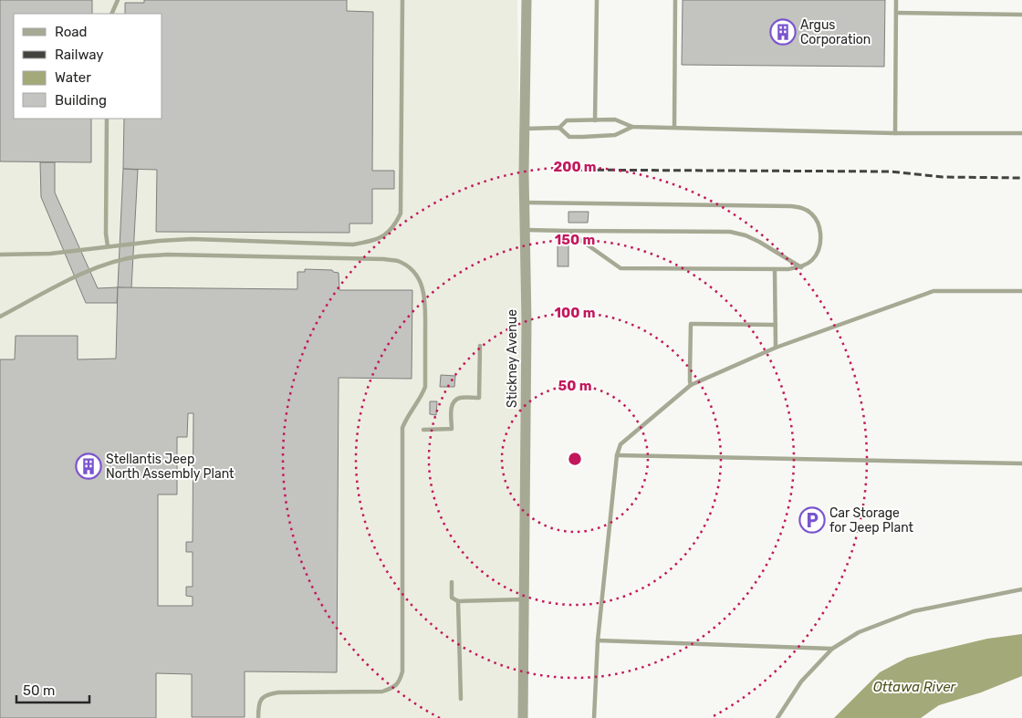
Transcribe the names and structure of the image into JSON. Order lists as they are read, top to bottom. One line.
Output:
{"streets":{"street":["Stickney Avenue"]},"water":["Ottawa River"],"places":{"building":["Argus Corporation","Stellantis Jeep North Assembly Plant"],"parking":["Car Storage for Jeep Plant"]},"legend":["Road","Railway","Water","Building"],"scale_bar":"50 m","rings":["200 m","150 m","100 m","50 m"]}
